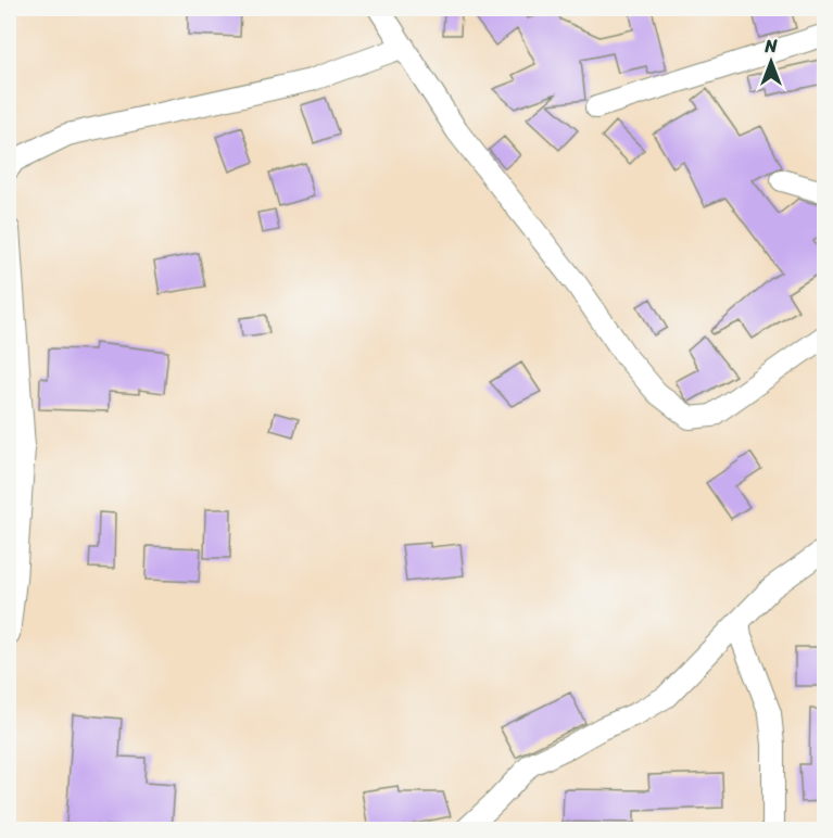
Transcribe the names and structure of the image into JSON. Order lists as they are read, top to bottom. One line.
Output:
{"north":"top"}
